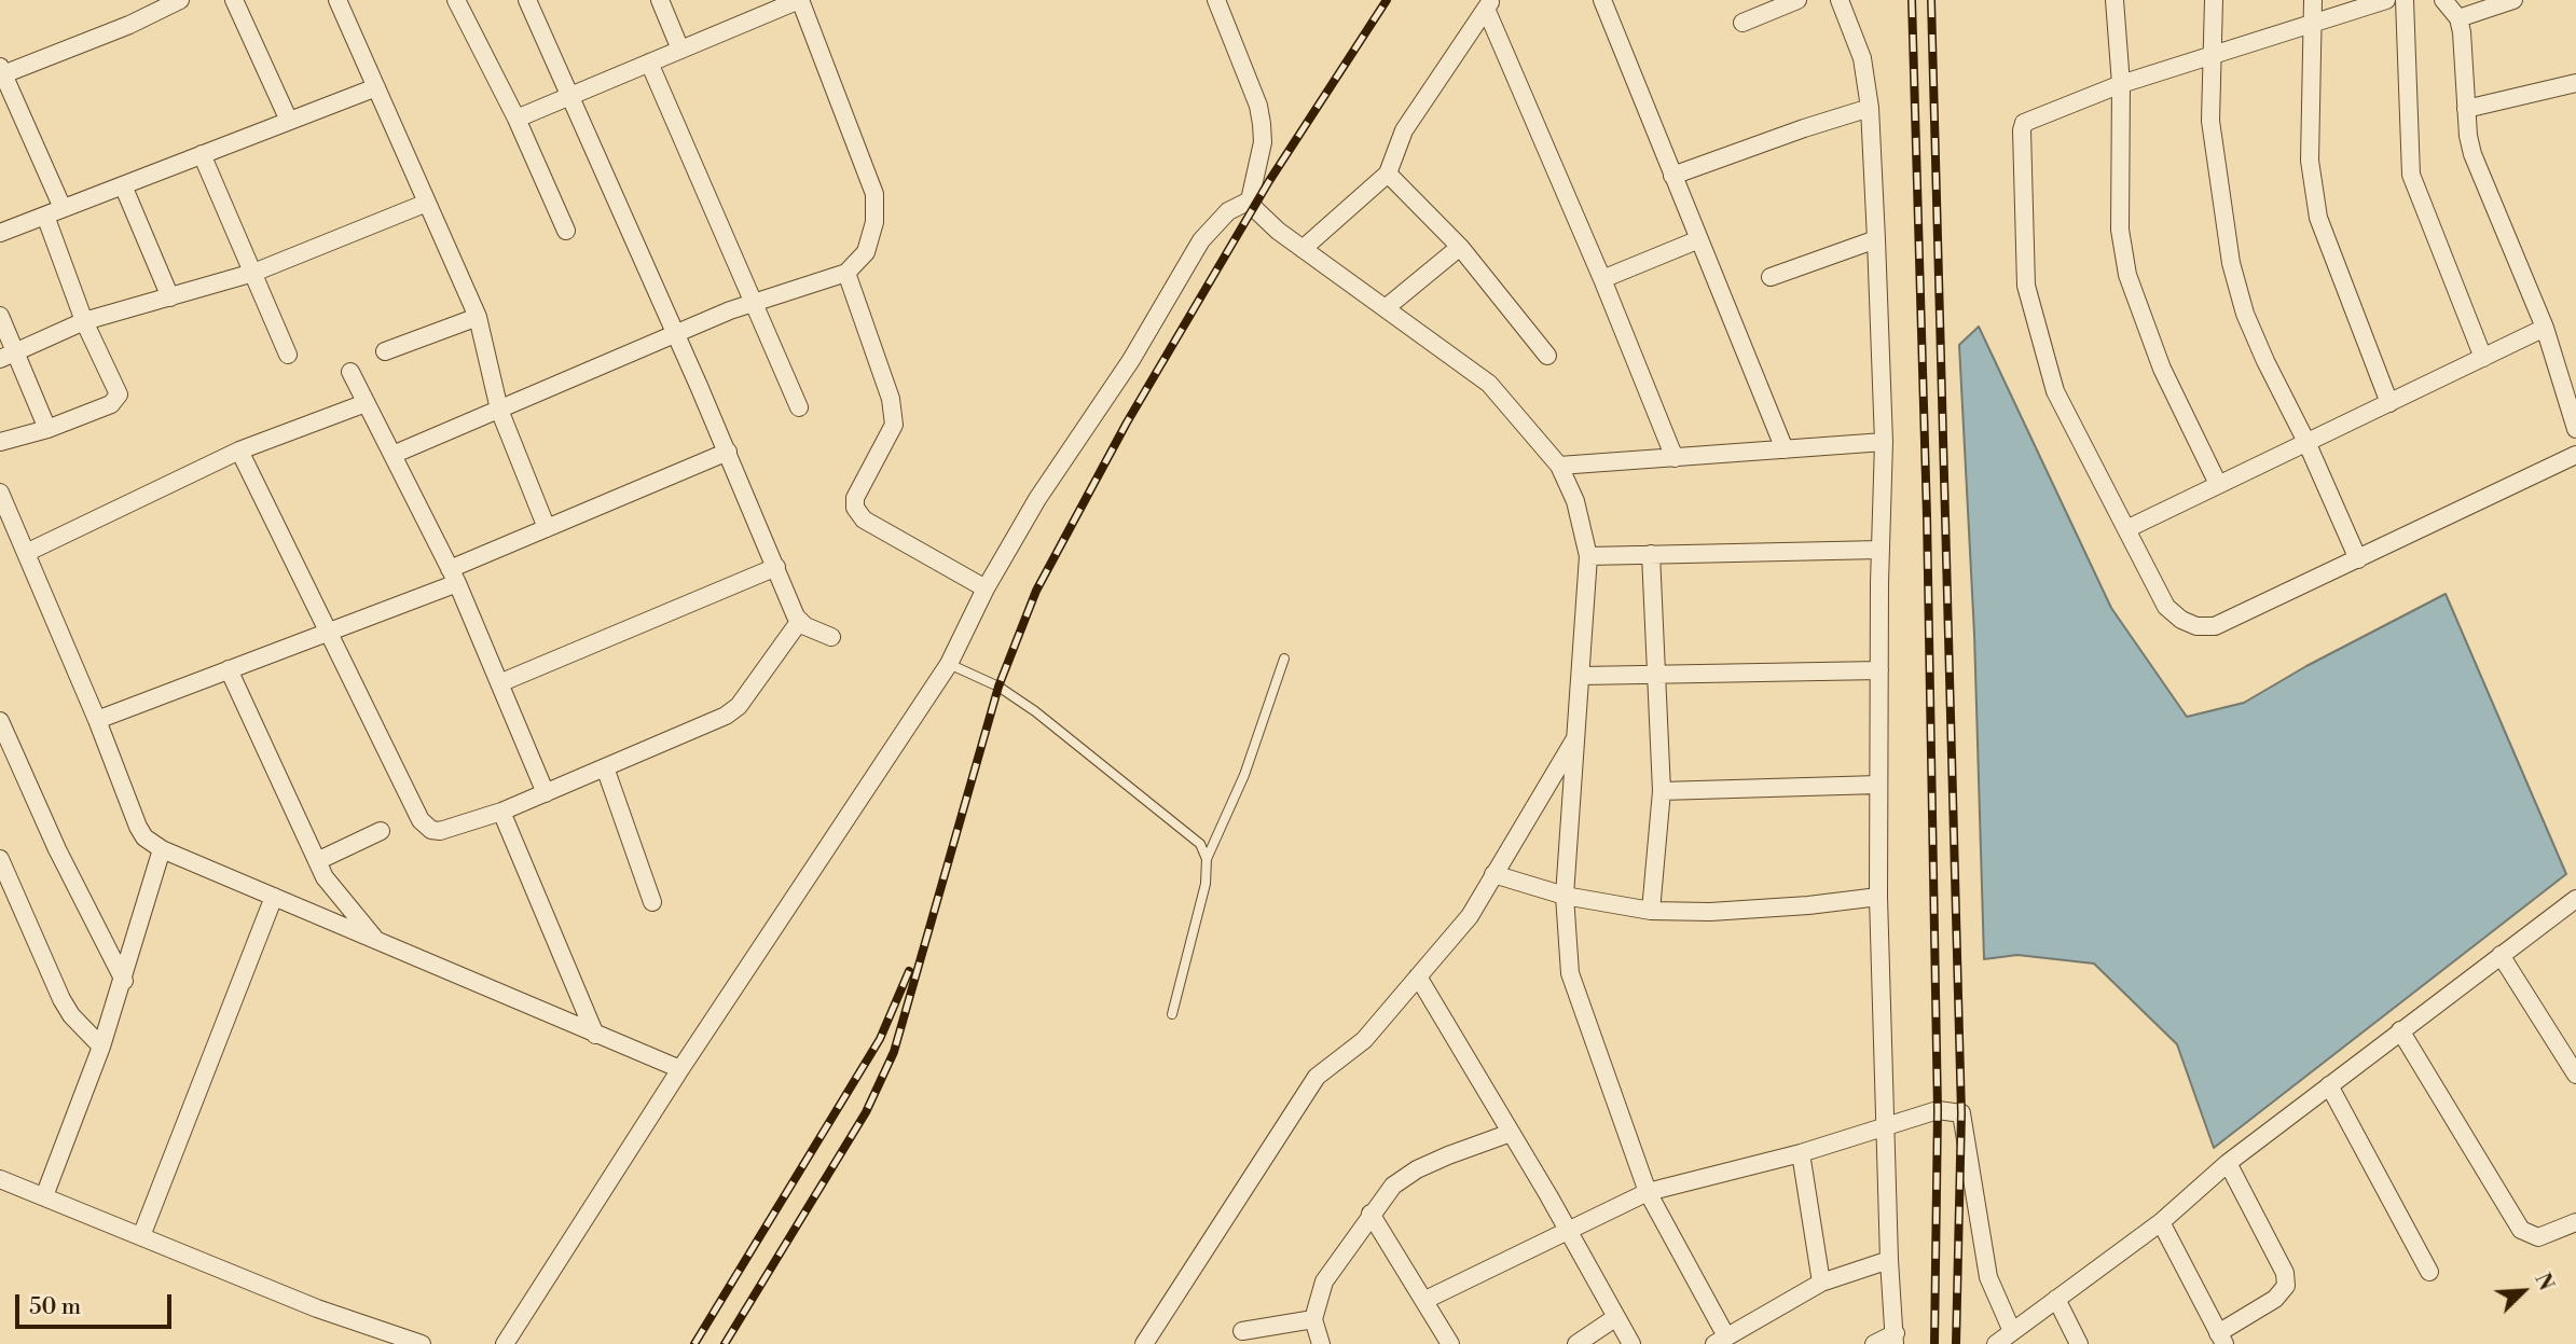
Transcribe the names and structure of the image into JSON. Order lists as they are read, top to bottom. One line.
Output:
{"scale_bar":"50 m","north":"top right"}
